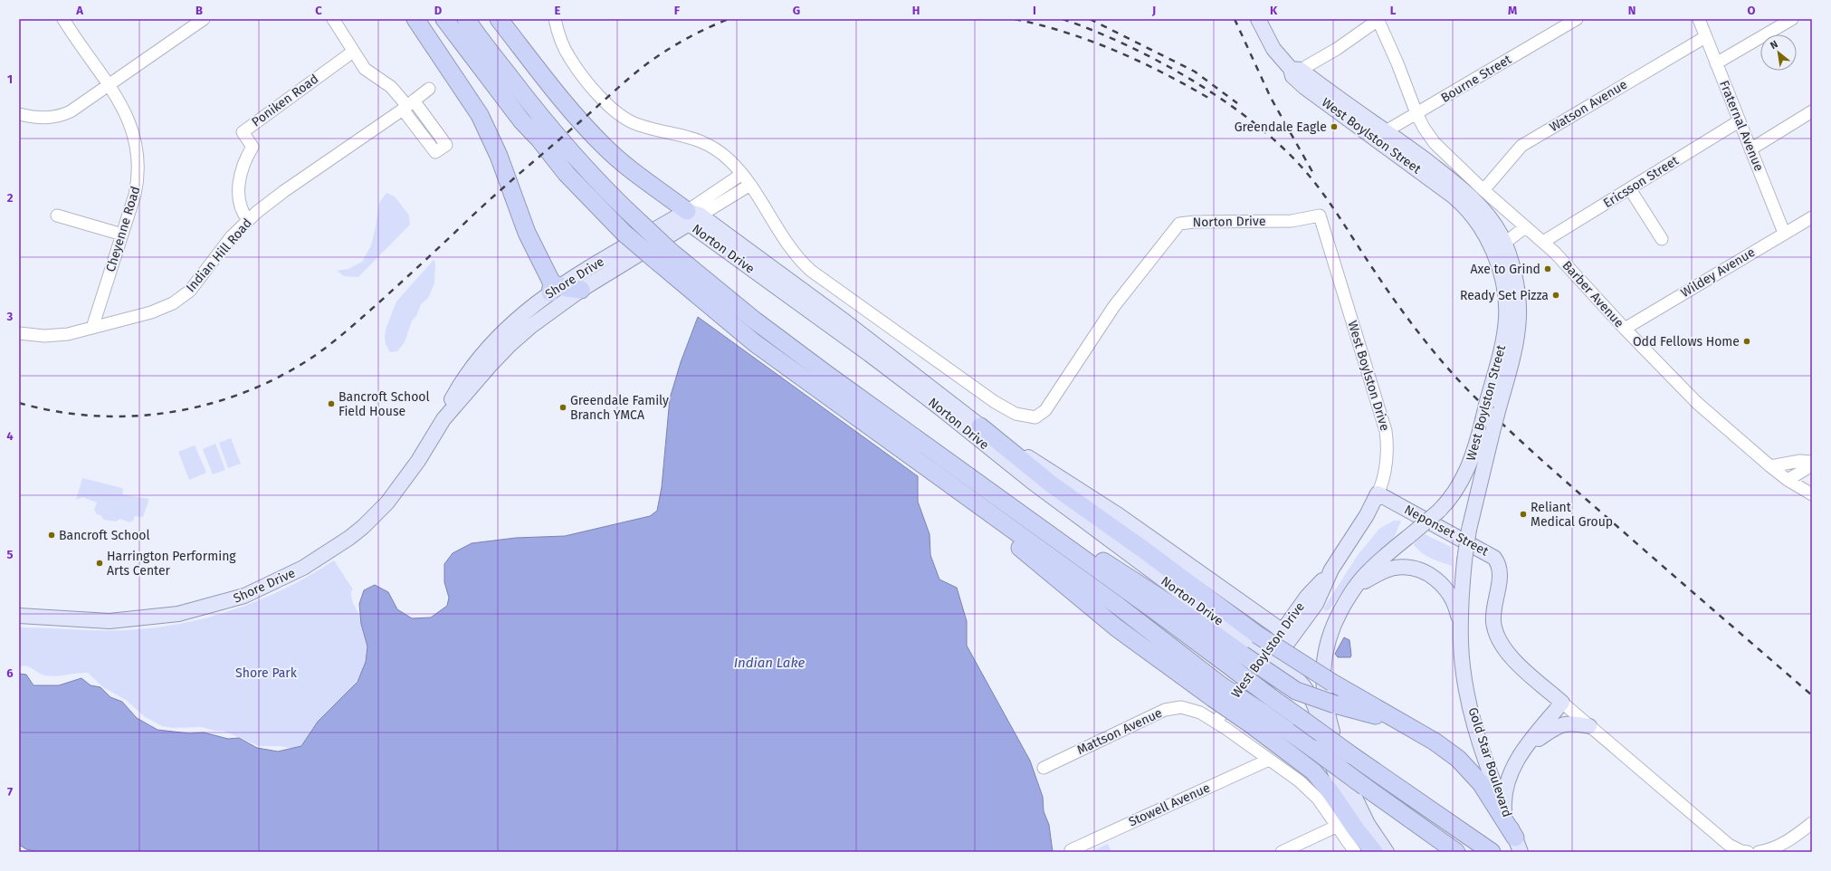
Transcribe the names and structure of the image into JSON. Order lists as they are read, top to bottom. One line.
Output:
{"streets":{"main road":["West Boylston Street","Norton Drive","Shore Drive","West Boylston Drive","Neponset Street","Gold Star Boulevard"],"street":["Bourne Street","Poniken Road","Watson Avenue","Fraternal Avenue","Ericsson Street","Cheyenne Road","Indian Hill Road","Wildey Avenue","Barber Avenue","Mattson Avenue","Stowell Avenue"]},"crossings":[["Bourne Street","West Boylston Street"],["Bourne Street","Barber Avenue"],["Poniken Road","Indian Hill Road"],["Watson Avenue","Fraternal Avenue"],["Watson Avenue","Barber Avenue"],["Fraternal Avenue","Ericsson Street"],["Fraternal Avenue","Wildey Avenue"],["West Boylston Street","Norton Drive"],["West Boylston Street","Gold Star Boulevard"],["Ericsson Street","Barber Avenue"],["Norton Drive","Shore Drive"],["Norton Drive","West Boylston Drive"],["Cheyenne Road","Indian Hill Road"],["Wildey Avenue","Barber Avenue"],["West Boylston Drive","Neponset Street"],["West Boylston Drive","Mattson Avenue"]],"water":["Indian Lake"],"parks":["Shore Park"],"places":["Greendale Eagle","Axe to Grind","Ready Set Pizza","Odd Fellows Home","Bancroft School Field House","Greendale Family Branch YMCA","Reliant Medical Group","Bancroft School","Harrington Performing Arts Center"],"north":"top left","grid":{"columns":["A","B","C","D","E","F","G","H","I","J","K","L","M","N","O"],"rows":["1","2","3","4","5","6","7"]}}
